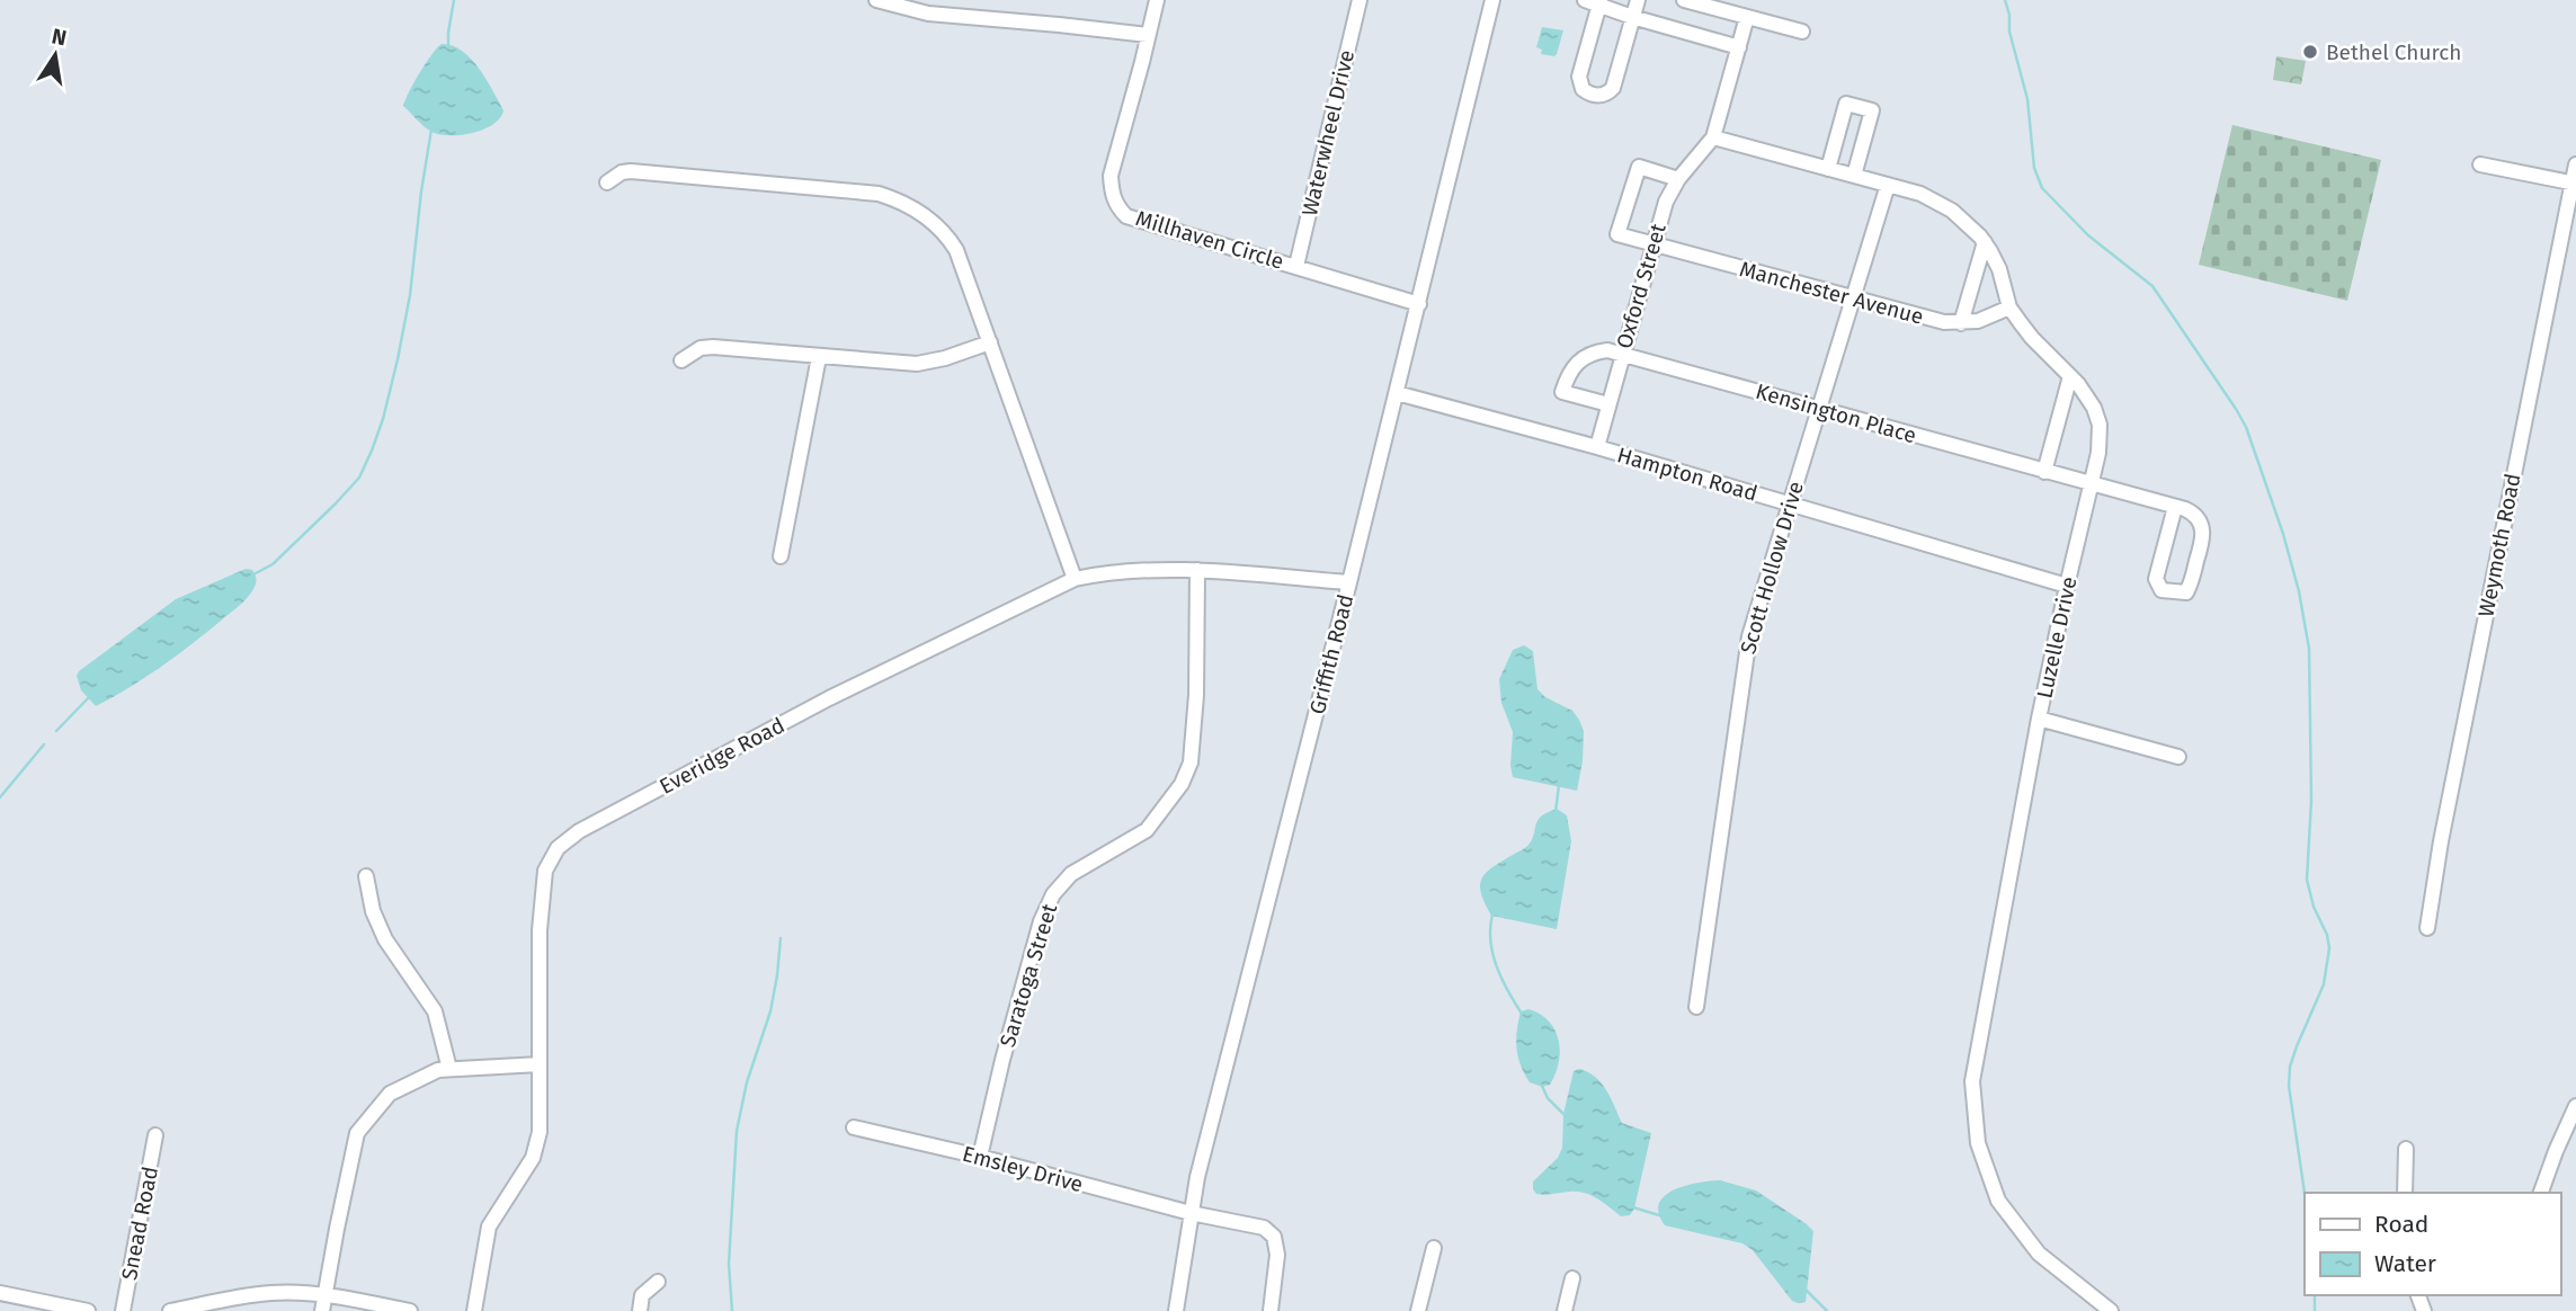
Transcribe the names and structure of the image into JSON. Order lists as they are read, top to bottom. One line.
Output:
{"streets":{"street":["Waterwheel Drive","Millhaven Circle","Oxford Street","Manchester Avenue","Kensington Place","Hampton Road","Weymoth Road","Scott Hollow Drive","Luzelle Drive","Griffith Road","Everidge Road","Saratoga Street","Emsley Drive","Snead Road"]},"crossings":[["Waterwheel Drive","Millhaven Circle"],["Millhaven Circle","Griffith Road"],["Oxford Street","Manchester Avenue"],["Oxford Street","Kensington Place"],["Oxford Street","Hampton Road"],["Oxford Street","Luzelle Drive"],["Manchester Avenue","Scott Hollow Drive"],["Manchester Avenue","Luzelle Drive"],["Kensington Place","Scott Hollow Drive"],["Kensington Place","Luzelle Drive"],["Hampton Road","Scott Hollow Drive"],["Hampton Road","Luzelle Drive"],["Hampton Road","Griffith Road"],["Scott Hollow Drive","Luzelle Drive"],["Griffith Road","Everidge Road"],["Griffith Road","Emsley Drive"],["Everidge Road","Saratoga Street"],["Saratoga Street","Emsley Drive"]],"places":["Bethel Church"],"legend":["Road","Water"],"north":"top"}
